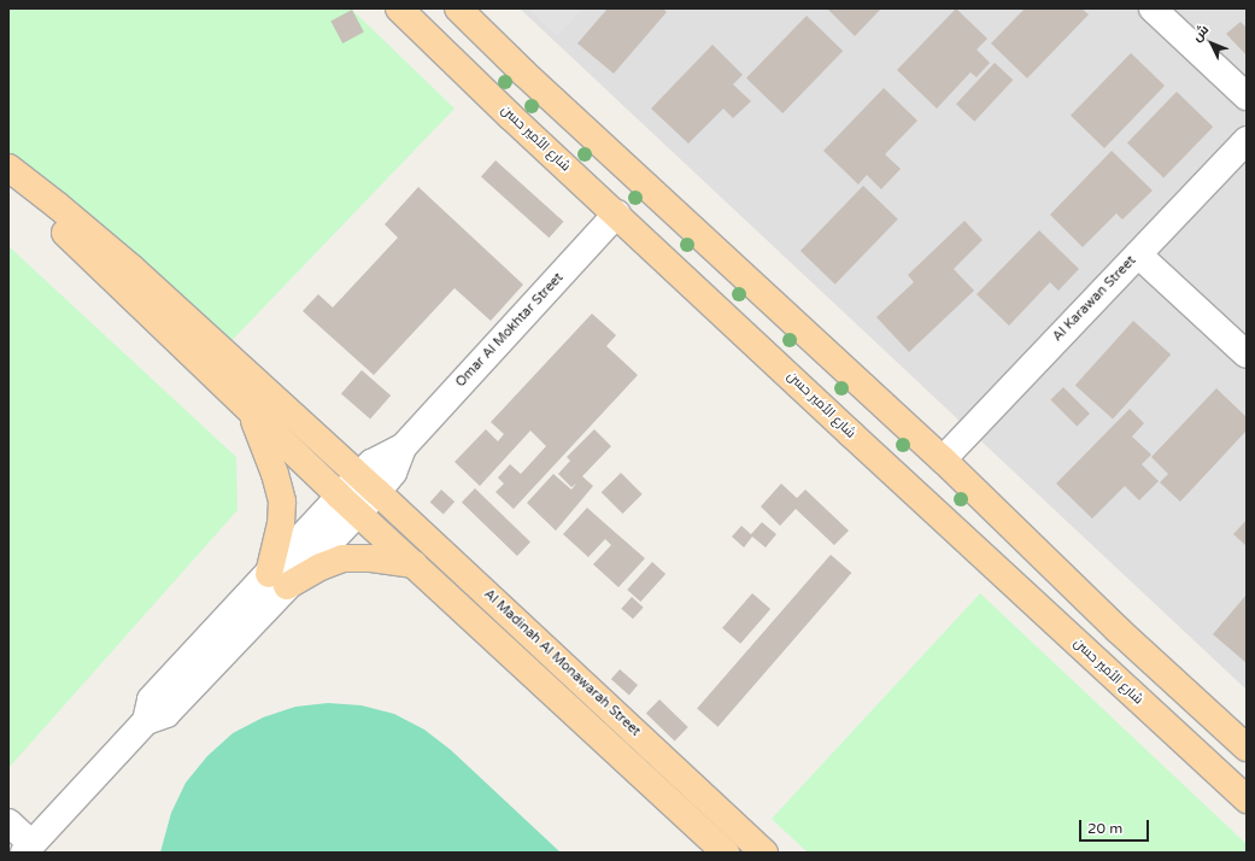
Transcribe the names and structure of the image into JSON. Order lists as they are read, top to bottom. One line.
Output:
{"streets":{"main road":["شارع الأمير حسن","Al Madinah Al Monawarah Street"],"street":["Al Karawan Street","Omar Al Mokhtar Street"]},"crossings":[["شارع الأمير حسن","Omar Al Mokhtar Street"]],"scale_bar":"20 m","north":"top left"}
